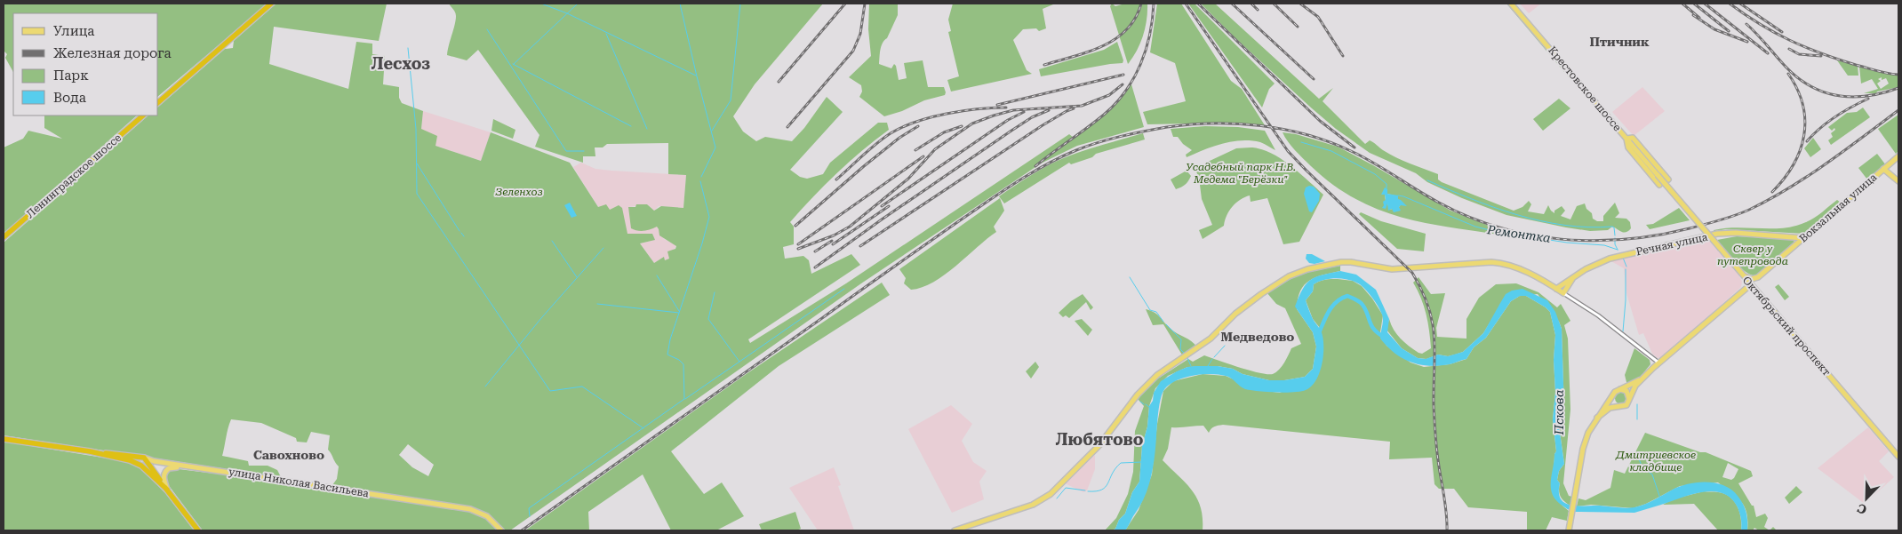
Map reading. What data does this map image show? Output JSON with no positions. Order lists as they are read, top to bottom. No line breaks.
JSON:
{"streets":{"highway":["Ленинградское шоссе","улица Николая Васильева"],"main road":["Крестовское шоссе","Вокзальная улица","Речная улица","Октябрьский проспект"]},"crossings":[["Крестовское шоссе","Октябрьский проспект"],["Вокзальная улица","Речная улица"]],"districts":["Птичник","Лесхоз","Медведово","Любятово","Савохново"],"water":["Ремонтка","Пскова"],"parks":["Усадебный парк Н.В. Медема \"Берёзки\"","Зеленхоз","Сквер у путепровода","Дмитриевское кладбище"],"legend":["Улица","Железная дорога","Парк","Вода"],"north":"bottom left"}
